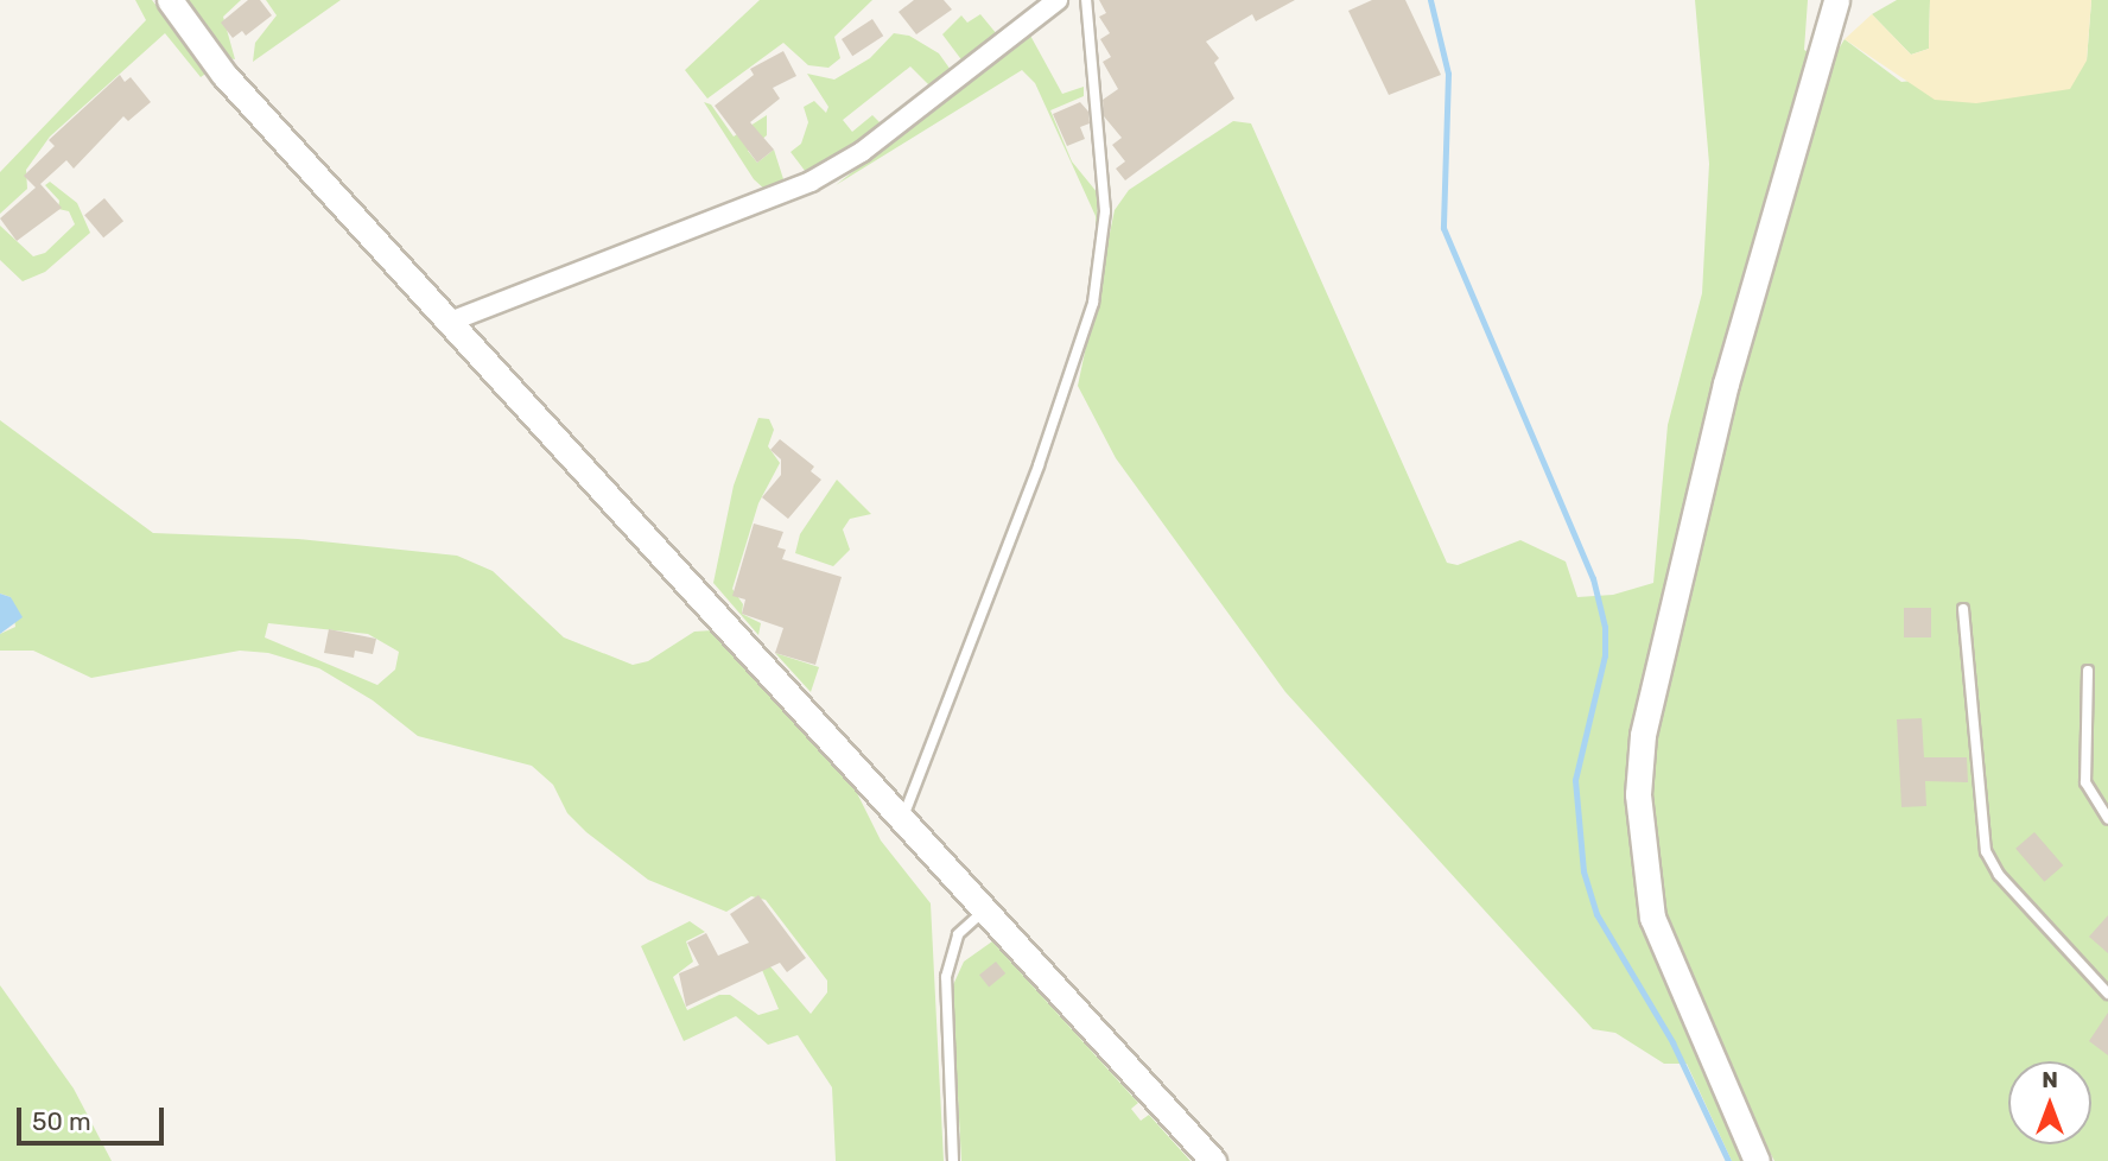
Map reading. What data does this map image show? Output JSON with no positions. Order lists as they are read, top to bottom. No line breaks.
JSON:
{"scale_bar":"50 m","north":"top"}
